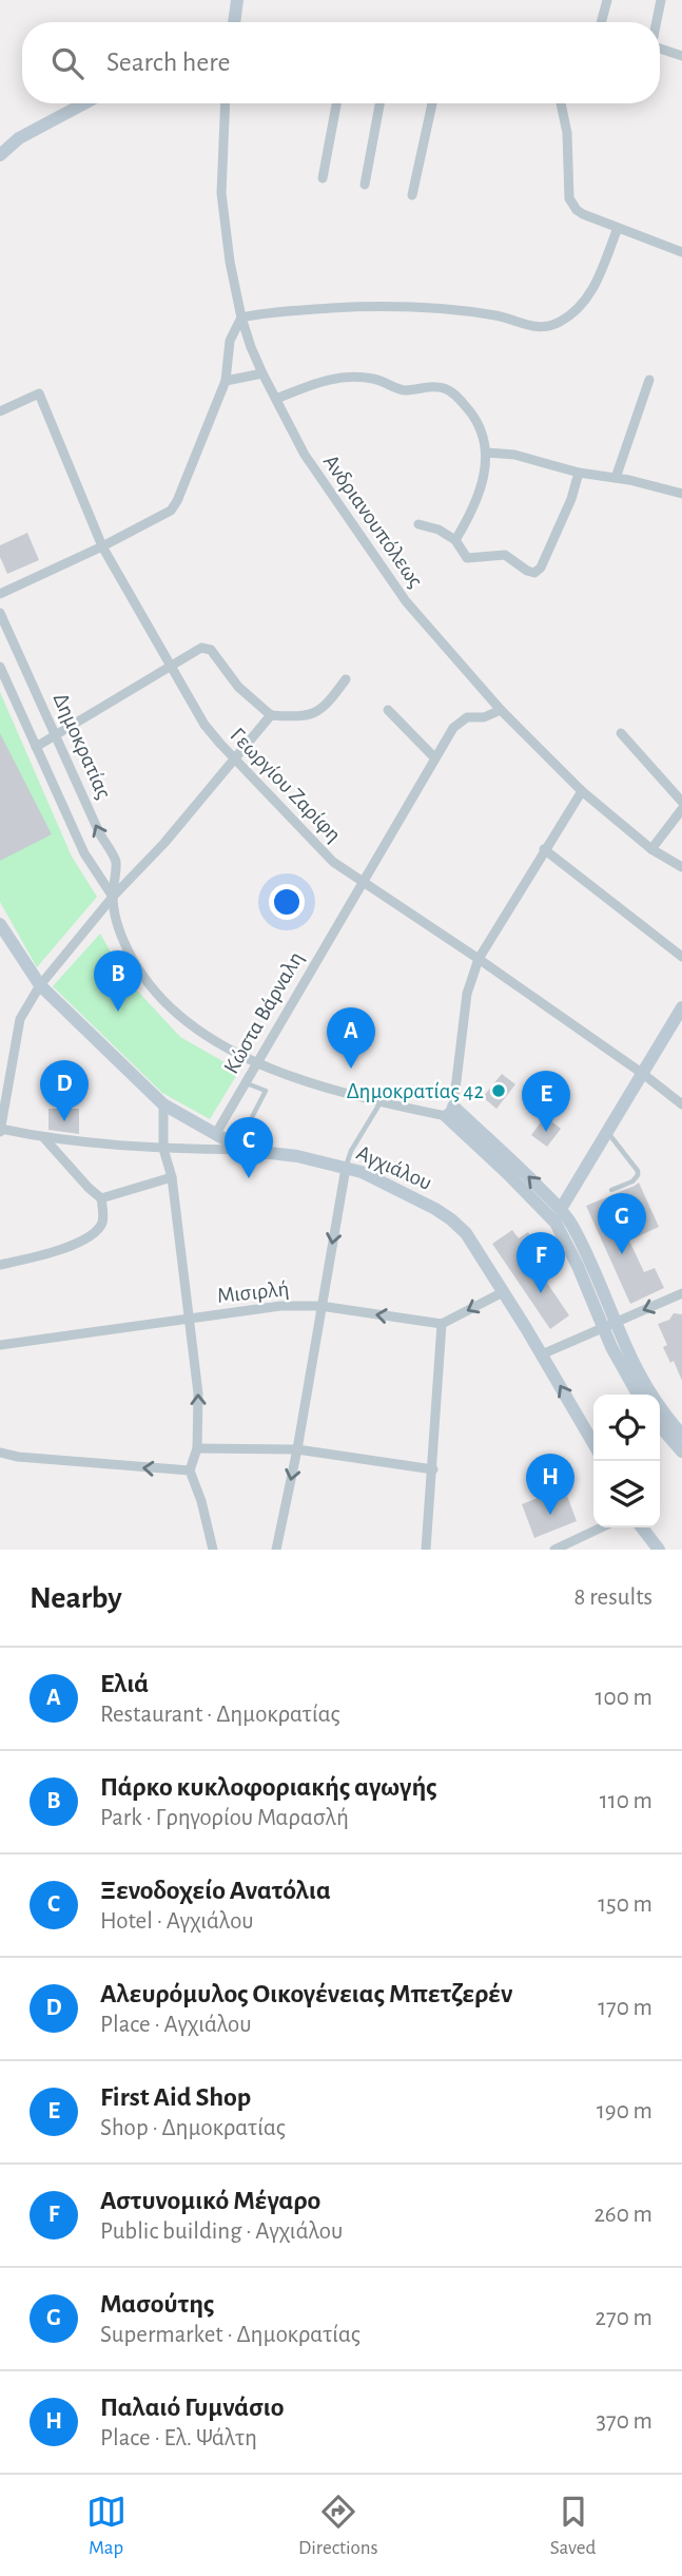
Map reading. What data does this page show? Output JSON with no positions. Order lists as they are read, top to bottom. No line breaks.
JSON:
{"streets":{"street":["Ανδριανουπόλεως","Δημοκρατίας","Γεωργίου Ζαρίφη","Κώστα Βάρναλη","Αγχιάλου","Μισιρλή"]},"crossings":[["Ανδριανουπόλεως","Κώστα Βάρναλη"],["Δημοκρατίας","Κώστα Βάρναλη"],["Γεωργίου Ζαρίφη","Κώστα Βάρναλη"]],"places":["Δημοκρατίας 42"],"page":{"search":"Search here","pins":["B","A","D","E","C","G","F","H"],"heading":["Nearby","8 results"],"list":[{"mark":"A","name":"Ελιά","note":"Restaurant · Δημοκρατίας","value":"100 m"},{"mark":"B","name":"Πάρκο κυκλοφοριακής αγωγής","note":"Park · Γρηγορίου Μαρασλή","value":"110 m"},{"mark":"C","name":"Ξενοδοχείο Ανατόλια","note":"Hotel · Αγχιάλου","value":"150 m"},{"mark":"D","name":"Αλευρόμυλος Οικογένειας Μπετζερέν","note":"Place · Αγχιάλου","value":"170 m"},{"mark":"E","name":"First Aid Shop","note":"Shop · Δημοκρατίας","value":"190 m"},{"mark":"F","name":"Αστυνομικό Μέγαρο","note":"Public building · Αγχιάλου","value":"260 m"},{"mark":"G","name":"Μασούτης","note":"Supermarket · Δημοκρατίας","value":"270 m"},{"mark":"H","name":"Παλαιό Γυμνάσιο","note":"Place · Ελ. Ψάλτη","value":"370 m"}],"nav":["Map","Directions","Saved"]}}
